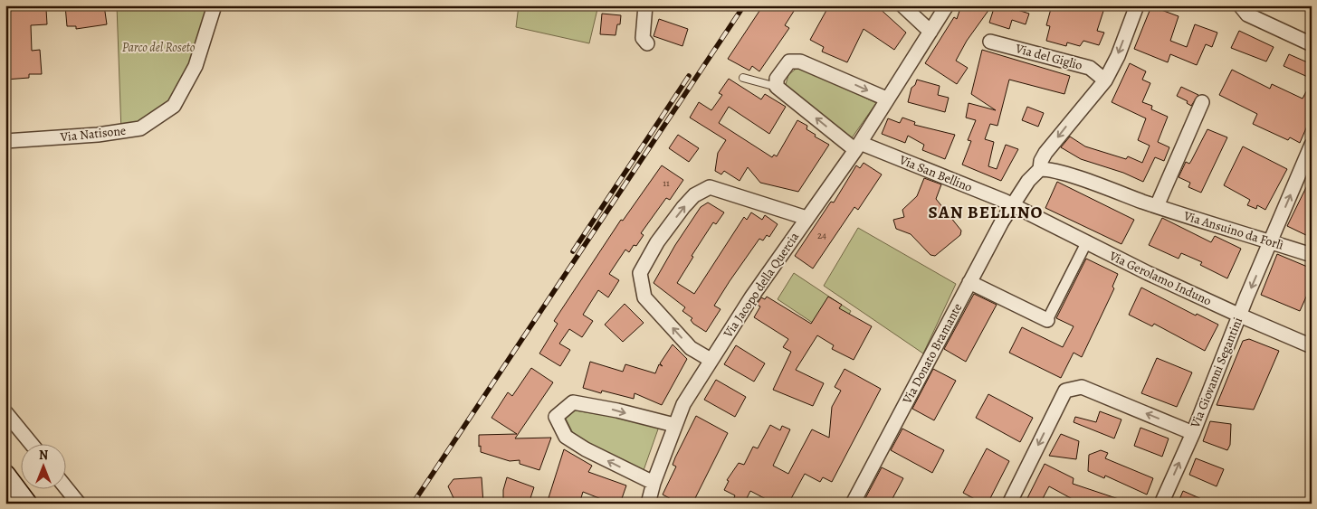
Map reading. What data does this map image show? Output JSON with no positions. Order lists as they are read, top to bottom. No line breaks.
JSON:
{"streets":{"street":["Via del Giglio","Via Natisone","Via San Bellino","Via Ansuino da Forlì","Via Gerolamo Induno","Via Jacopo della Quercia","Via Donato Bramante","Via Giovanni Segantini"]},"crossings":[["Via San Bellino","Via Gerolamo Induno"],["Via San Bellino","Via Jacopo della Quercia"],["Via San Bellino","Via Donato Bramante"],["Via Ansuino da Forlì","Via Giovanni Segantini"],["Via Gerolamo Induno","Via Donato Bramante"],["Via Gerolamo Induno","Via Giovanni Segantini"]],"districts":["SAN BELLINO"],"parks":["Parco del Roseto"],"house_numbers":["11","24"],"north":"top"}
